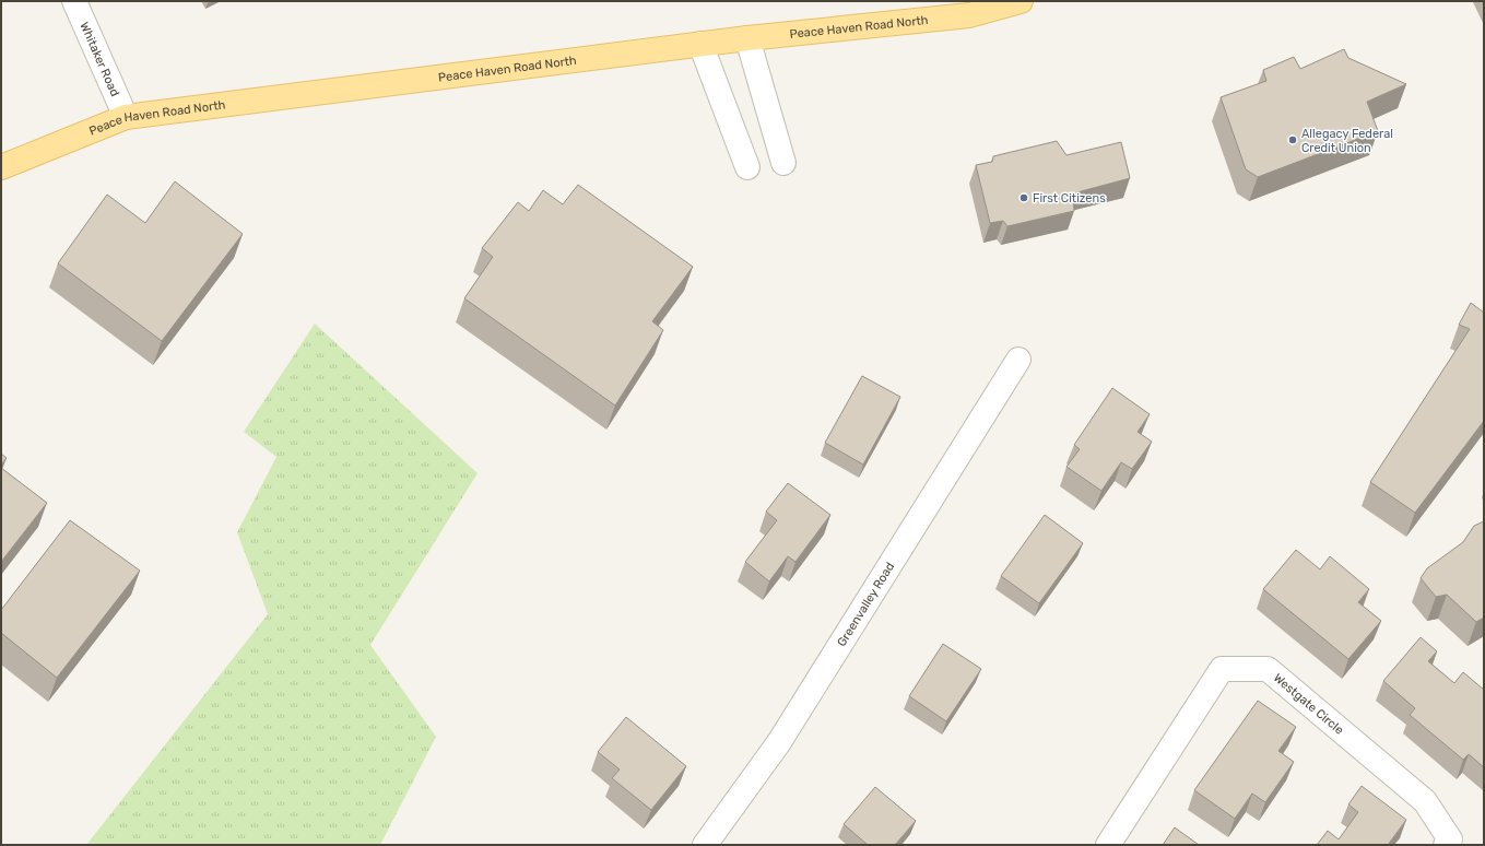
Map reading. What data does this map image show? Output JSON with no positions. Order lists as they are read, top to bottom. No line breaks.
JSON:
{"streets":{"main road":["Peace Haven Road North"],"street":["Whitaker Road","Greenvalley Road","Westgate Circle"]},"crossings":[["Peace Haven Road North","Whitaker Road"]],"places":["Allegacy Federal Credit Union","First Citizens"]}
